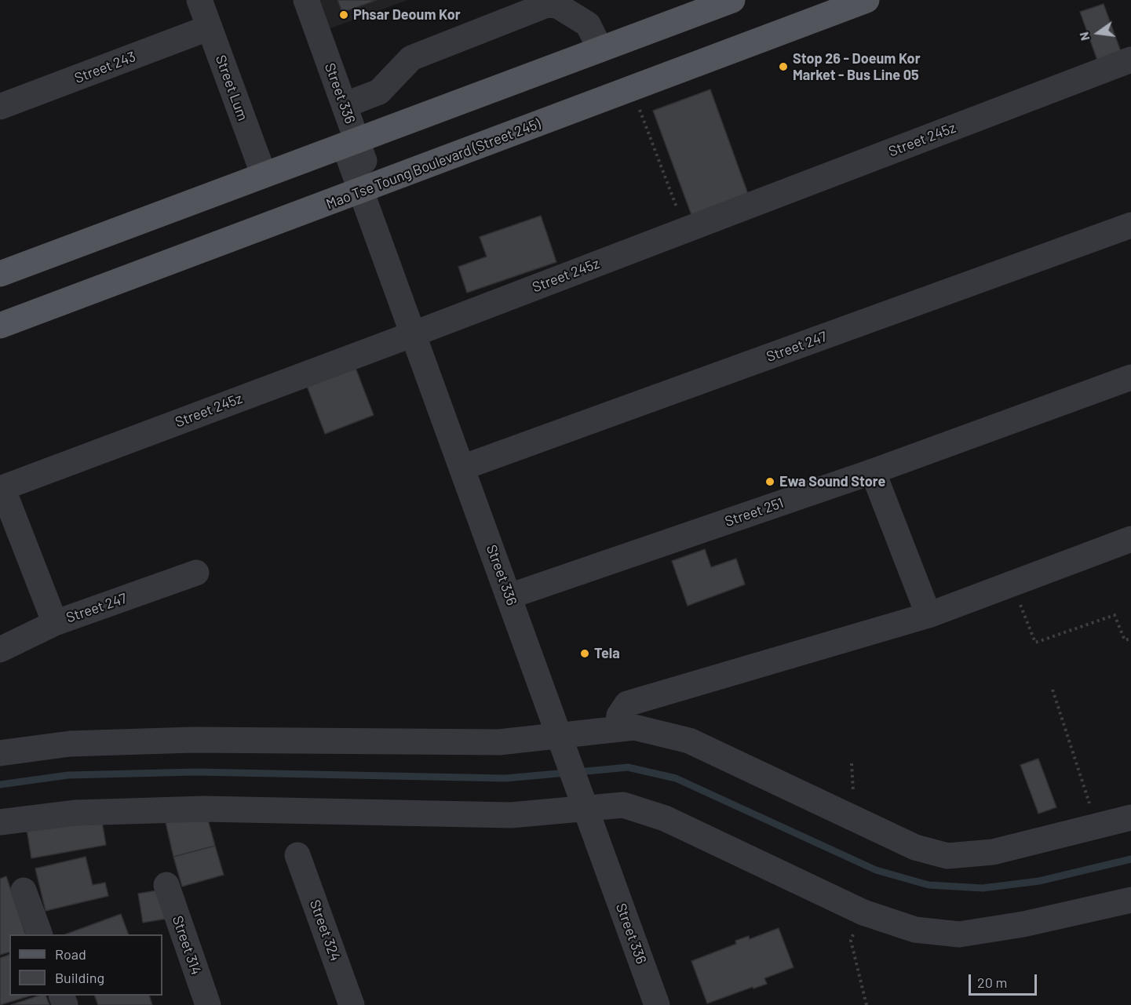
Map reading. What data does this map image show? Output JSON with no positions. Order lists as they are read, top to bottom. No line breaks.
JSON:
{"streets":{"main road":["Mao Tse Toung Boulevard (Street 245)"],"street":["Street 243","Street Lum","Street 336","Street 245z","Street 247","Street 251","Street 324","Street 314"]},"crossings":[["Street 243","Street Lum"],["Street 336","Street 245z"],["Street 336","Mao Tse Toung Boulevard (Street 245)"],["Street 336","Street 247"],["Street 336","Street 251"]],"places":["Phsar Deoum Kor","Stop 26 - Doeum Kor Market - Bus Line 05","Ewa Sound Store","Tela"],"legend":["Road","Building"],"scale_bar":"20 m","north":"left"}
